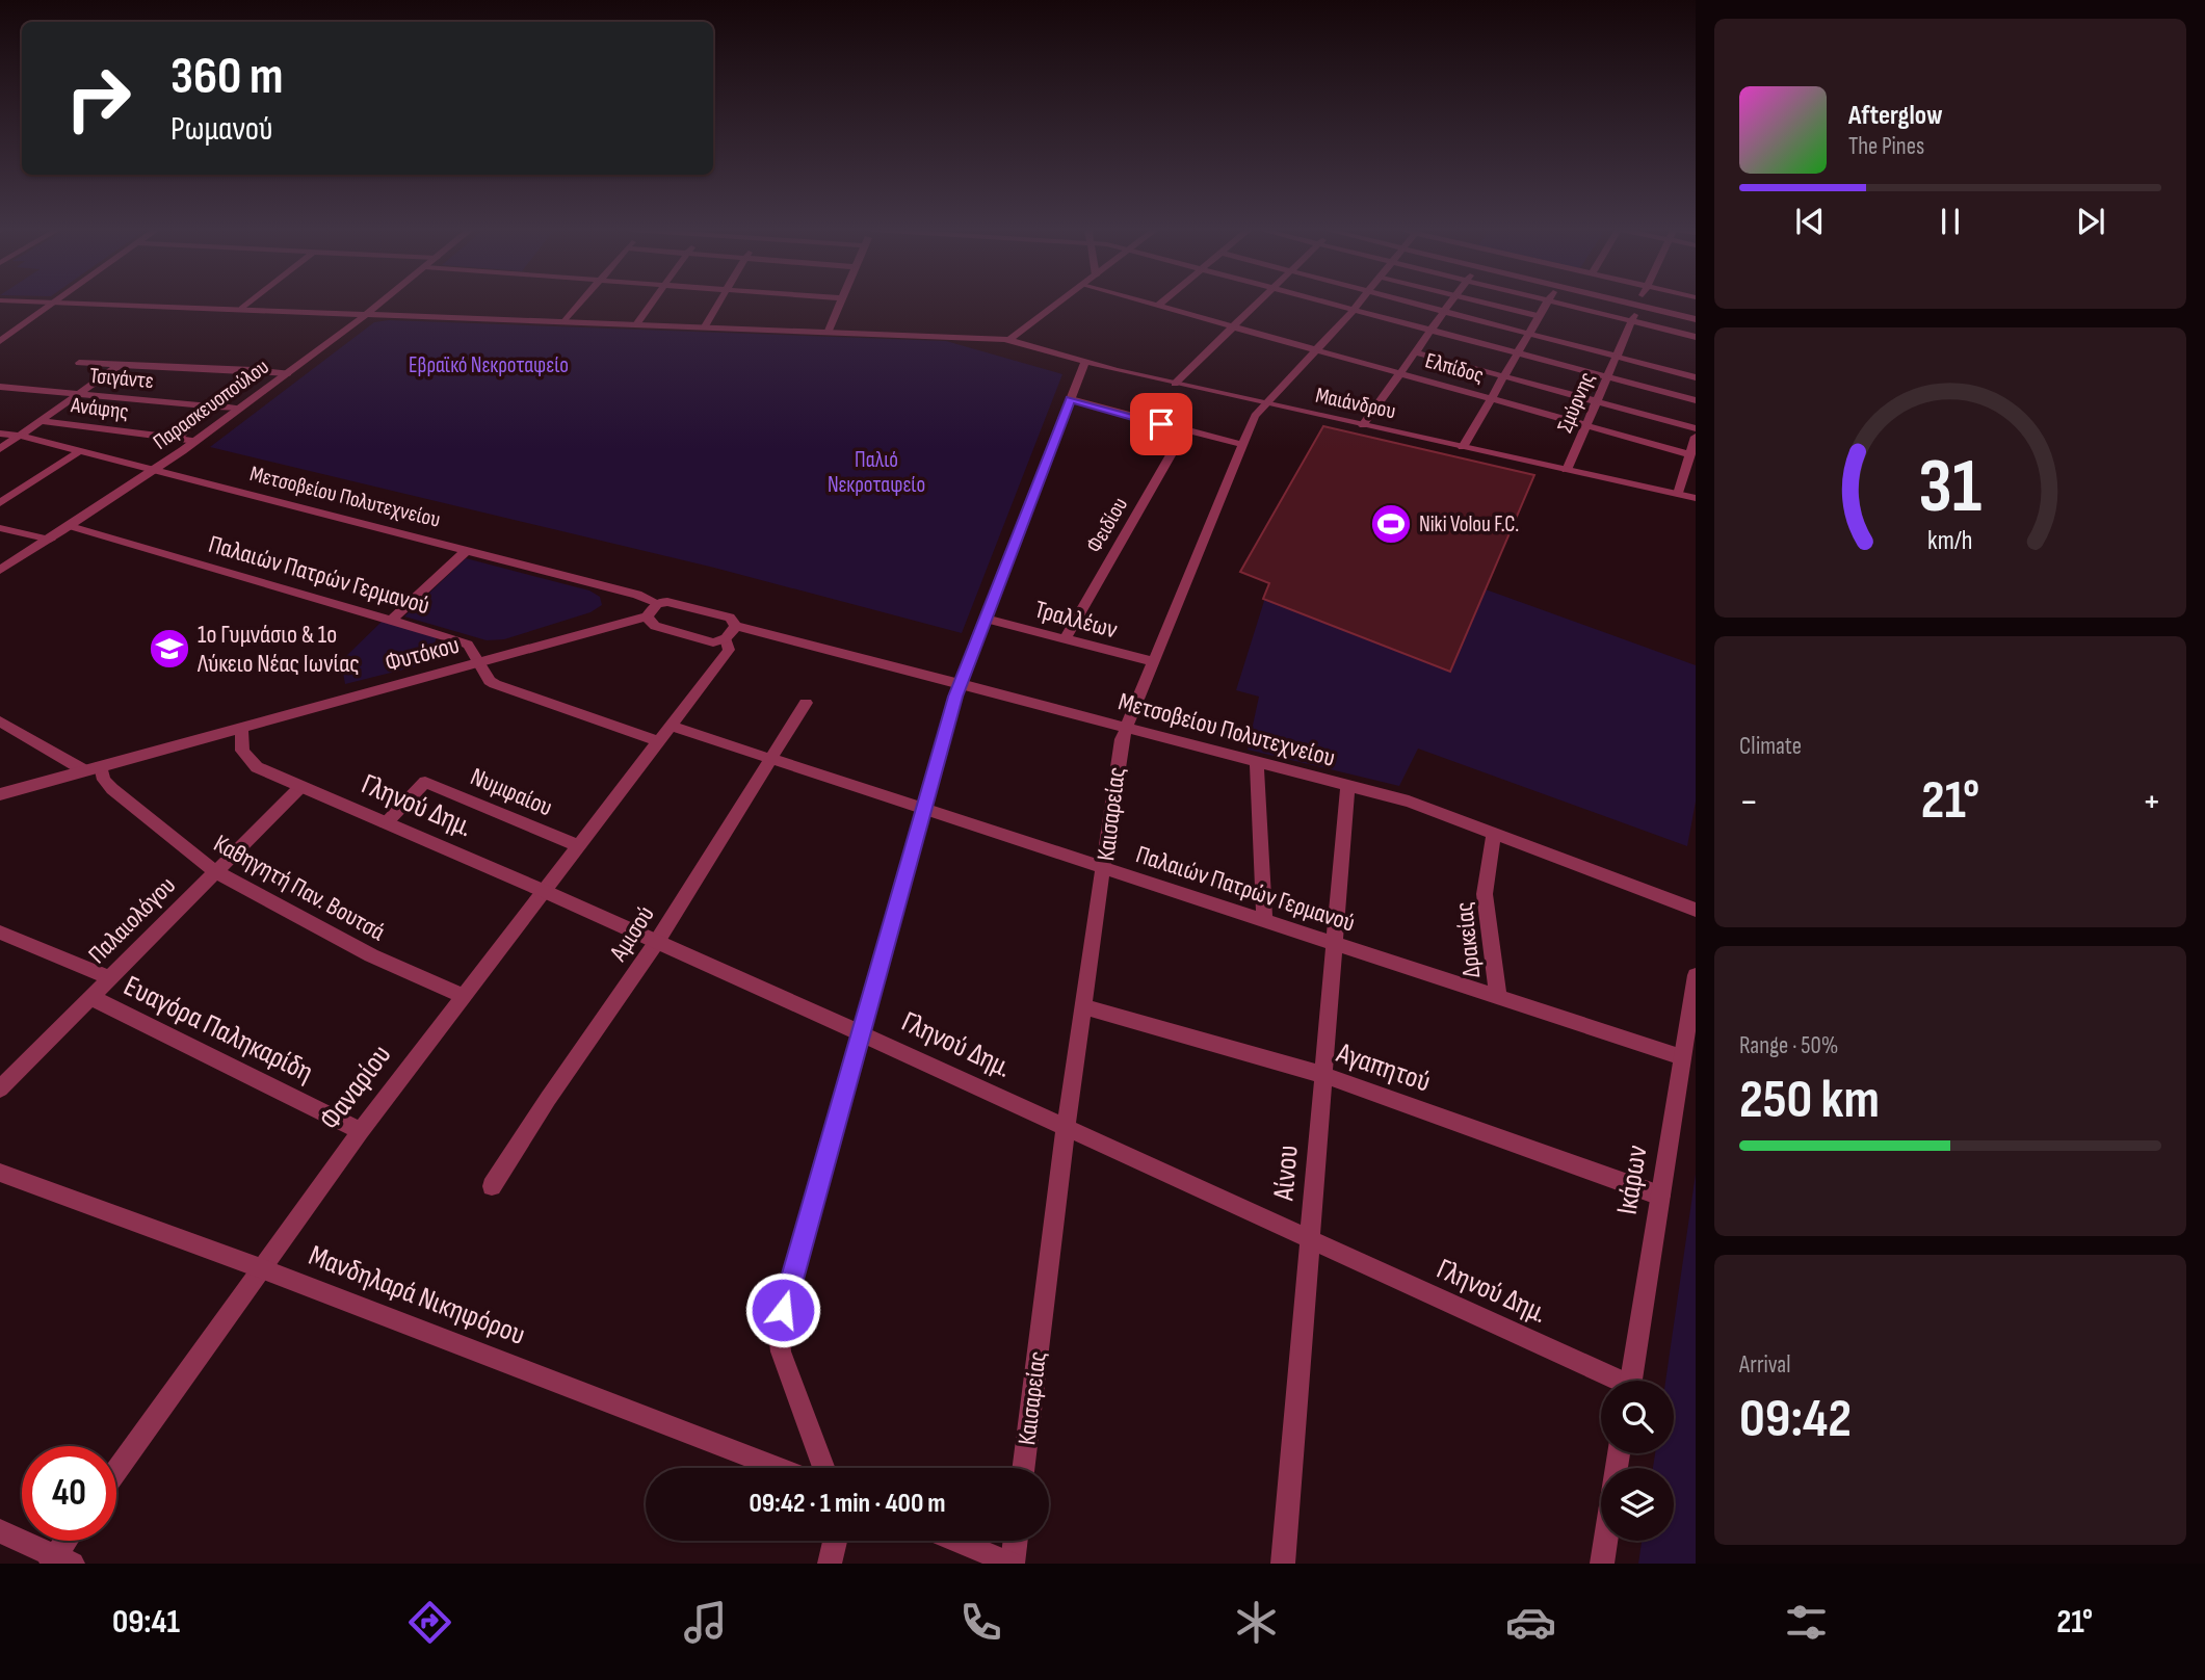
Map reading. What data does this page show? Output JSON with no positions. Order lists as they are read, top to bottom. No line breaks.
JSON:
{"streets":{"street":["Ελπίδος","Τσιγάντε","Σμύρνης","Μαιάνδρου","Παρασκευοπούλου","Ανάφης","Μετσοβείου Πολυτεχνείου","Φειδίου","Παλαιών Πατρών Γερμανού","Τραλλέων","Φυτόκου","Νυμφαίου","Γληνού Δημ.","Καισαρείας","Καθηγητή Παν. Βουτσά","Παλαιολόγου","Αμισού","Δρακείας","Ευαγόρα Παληκαρίδη","Αγαπητού","Φαναρίου","Αίνου","Ικάρων","Μανδηλαρά Νικηφόρου"]},"crossings":[["Ελπίδος","Σμύρνης"],["Ελπίδος","Καισαρείας"],["Τσιγάντε","Παρασκευοπούλου"],["Σμύρνης","Μαιάνδρου"],["Μαιάνδρου","Παρασκευοπούλου"],["Μαιάνδρου","Καισαρείας"],["Παρασκευοπούλου","Ανάφης"],["Παρασκευοπούλου","Μετσοβείου Πολυτεχνείου"],["Παρασκευοπούλου","Παλαιών Πατρών Γερμανού"],["Μετσοβείου Πολυτεχνείου","Καισαρείας"],["Μετσοβείου Πολυτεχνείου","Δρακείας"],["Μετσοβείου Πολυτεχνείου","Αίνου"],["Φειδίου","Τραλλέων"],["Παλαιών Πατρών Γερμανού","Φυτόκου"],["Παλαιών Πατρών Γερμανού","Καισαρείας"],["Παλαιών Πατρών Γερμανού","Αμισού"],["Παλαιών Πατρών Γερμανού","Δρακείας"],["Παλαιών Πατρών Γερμανού","Φαναρίου"],["Παλαιών Πατρών Γερμανού","Αίνου"],["Παλαιών Πατρών Γερμανού","Ικάρων"],["Τραλλέων","Καισαρείας"],["Φυτόκου","Γληνού Δημ."],["Φυτόκου","Καθηγητή Παν. Βουτσά"],["Νυμφαίου","Γληνού Δημ."],["Νυμφαίου","Φαναρίου"],["Γληνού Δημ.","Καισαρείας"],["Γληνού Δημ.","Παλαιολόγου"],["Γληνού Δημ.","Αμισού"],["Γληνού Δημ.","Φαναρίου"],["Γληνού Δημ.","Αίνου"],["Καισαρείας","Αγαπητού"],["Καθηγητή Παν. Βουτσά","Παλαιολόγου"],["Καθηγητή Παν. Βουτσά","Φαναρίου"],["Παλαιολόγου","Ευαγόρα Παληκαρίδη"],["Ευαγόρα Παληκαρίδη","Φαναρίου"],["Αγαπητού","Αίνου"],["Αγαπητού","Ικάρων"],["Φαναρίου","Μανδηλαρά Νικηφόρου"]],"parks":["Εβραϊκό Νεκροταφείο","Παλιό Νεκροταφείο"],"places":{"sports":["Niki Volou F.C."],"school or university":["1ο Γυμνάσιο & 1ο Λύκειο Νέας Ιωνίας"]},"page":{"turn":["360 m","Ρωμανού"],"song":["Afterglow","The Pines"],"tile":["Climate",["Range · 50%","250 km"],["Arrival","09:42"]],"heat":["−","21°","+"],"limit":"40","trip":"09:42 · 1 min · 400 m","tabs":["09:41","21°"],"gauge":["31","km/h"]}}
